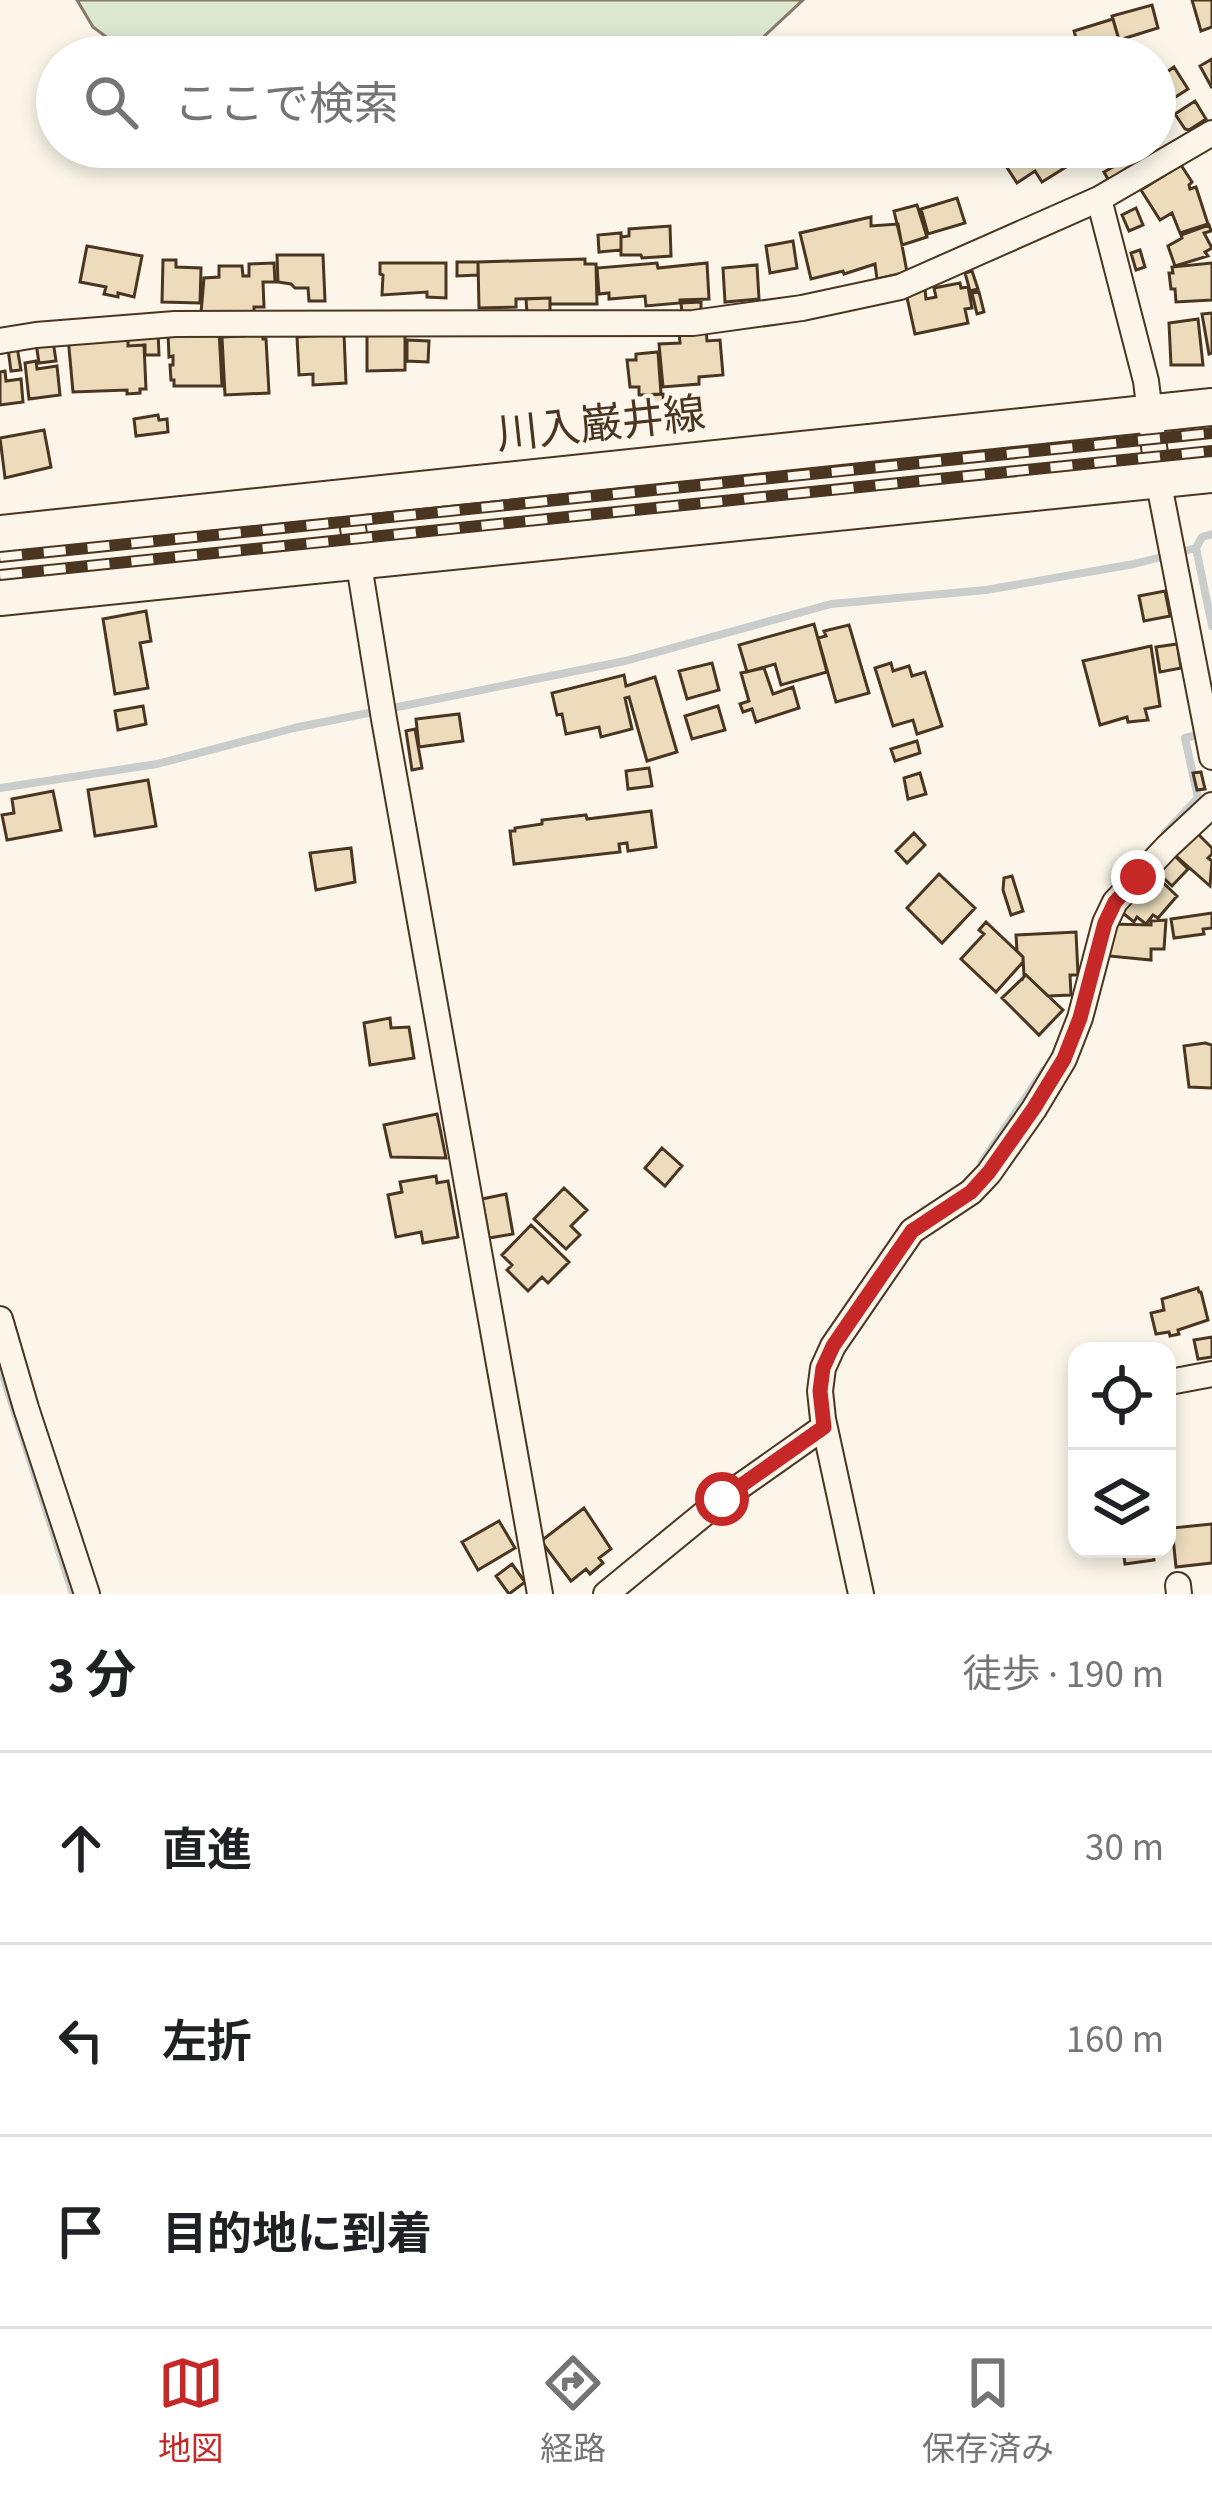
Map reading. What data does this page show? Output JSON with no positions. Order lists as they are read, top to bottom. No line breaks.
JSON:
{"streets":{"main road":["川入巌井線"]},"page":{"search":"ここで検索","heading":["3 分","徒歩 · 190 m"],"list":[["直進","30 m"],["左折","160 m"],"目的地に到着"],"nav":["地図","経路","保存済み"]}}
